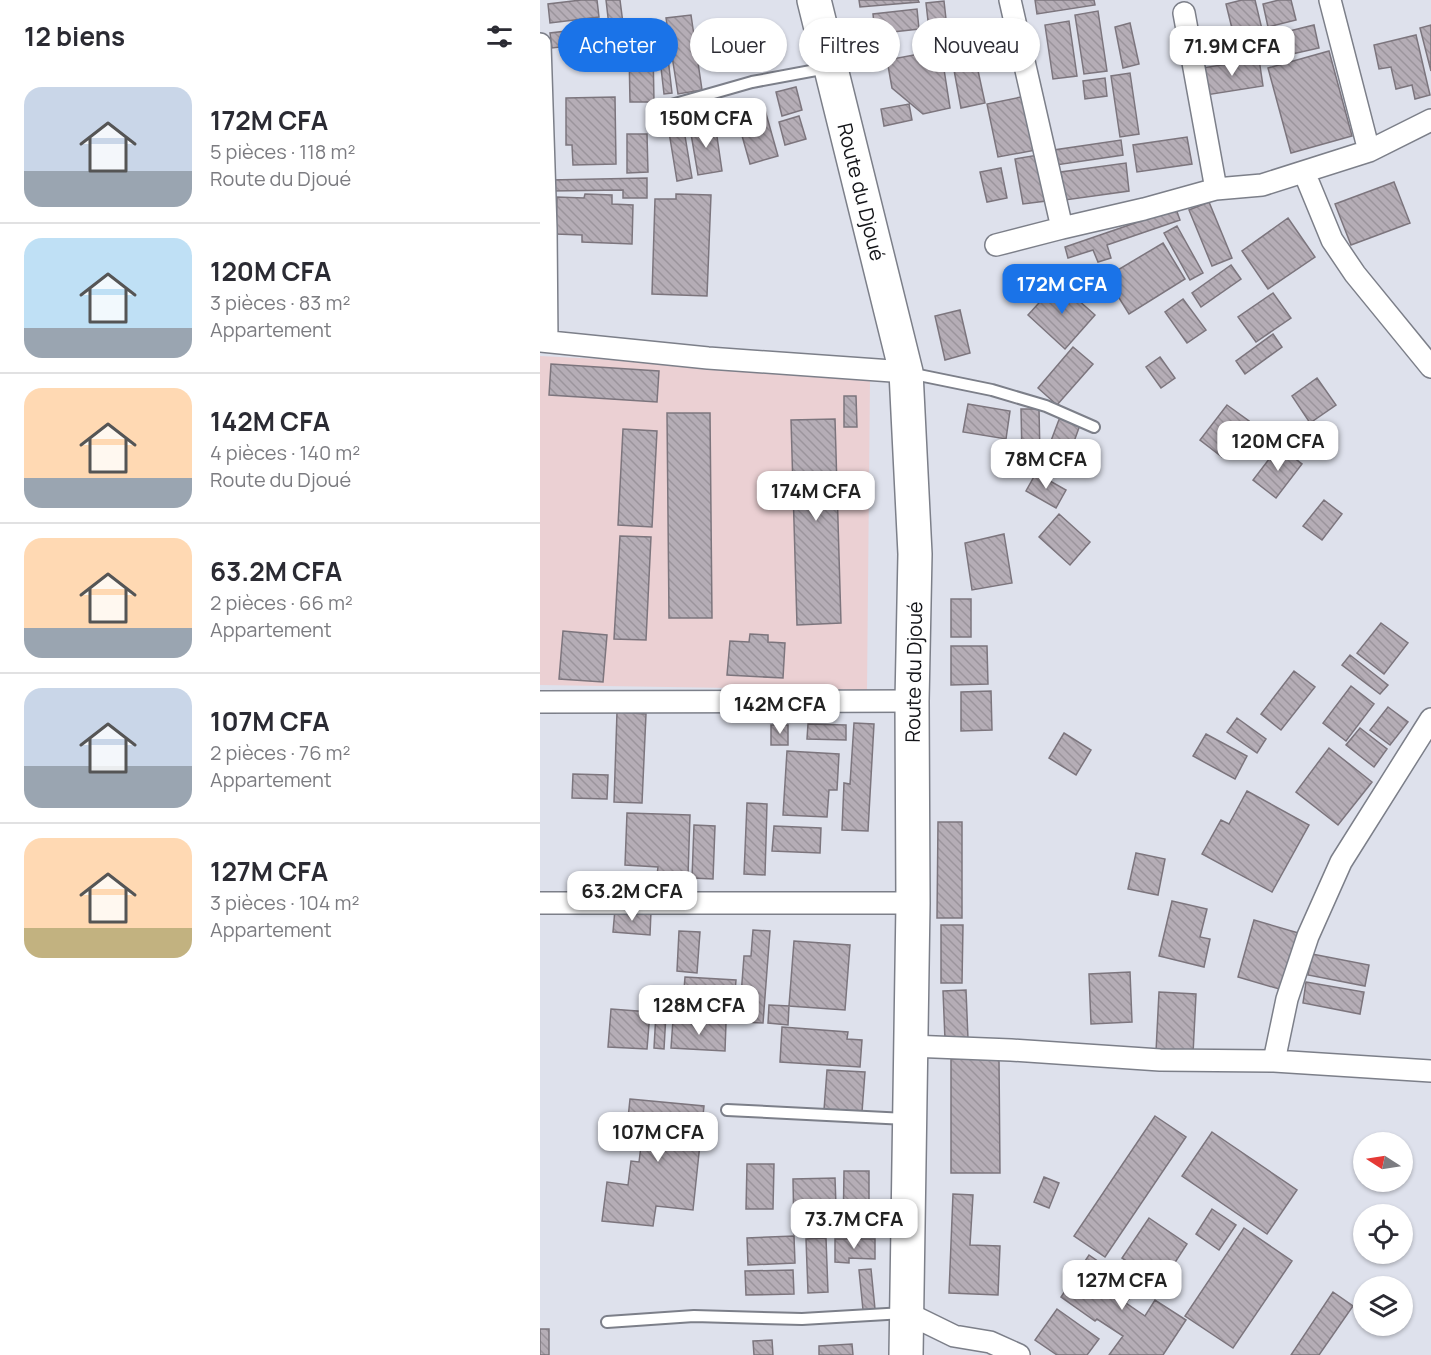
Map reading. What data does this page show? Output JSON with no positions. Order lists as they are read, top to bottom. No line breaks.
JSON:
{"streets":{"main road":["Route du Djoué"]},"north":"left","page":{"heading":"12 biens","chip":["Acheter","Louer","Filtres","Nouveau"],"price":["71.9M CFA","150M CFA","172M CFA","120M CFA","78M CFA","174M CFA","142M CFA","63.2M CFA","128M CFA","107M CFA","73.7M CFA","127M CFA"],"list":[{"name":"172M CFA","note":"5 pièces · 118 m² · Route du Djoué"},{"name":"120M CFA","note":"3 pièces · 83 m² · Appartement"},{"name":"142M CFA","note":"4 pièces · 140 m² · Route du Djoué"},{"name":"63.2M CFA","note":"2 pièces · 66 m² · Appartement"},{"name":"107M CFA","note":"2 pièces · 76 m² · Appartement"},{"name":"127M CFA","note":"3 pièces · 104 m² · Appartement"}]}}
